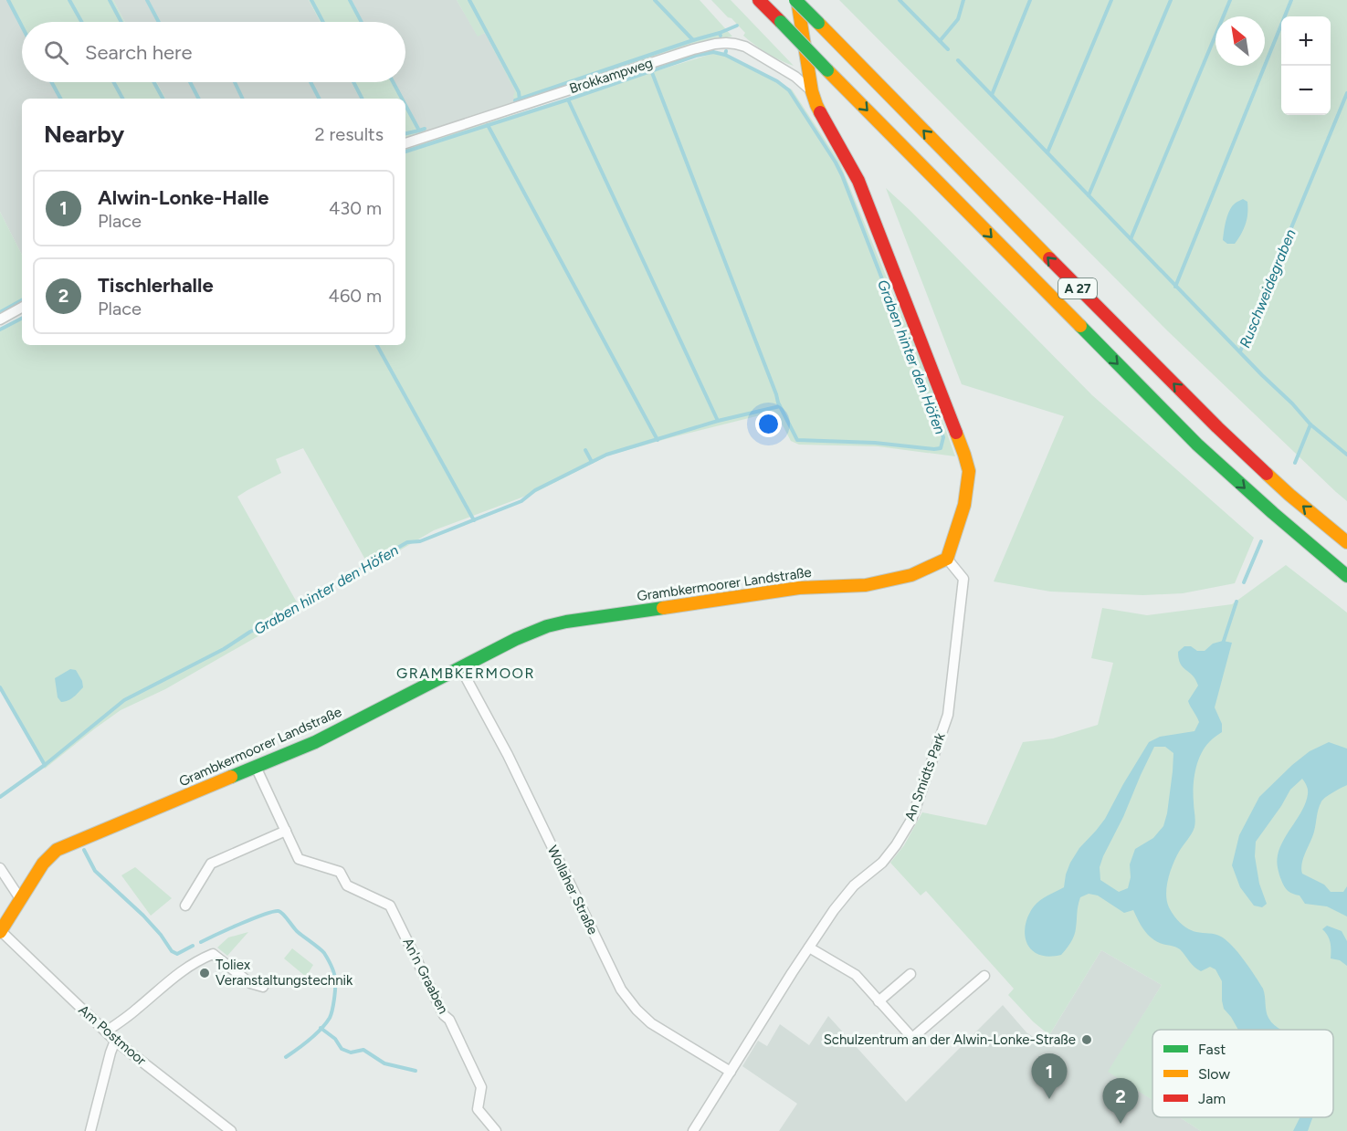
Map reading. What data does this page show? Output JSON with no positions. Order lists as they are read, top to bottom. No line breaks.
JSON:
{"streets":{"main road":["A 27","Grambkermoorer Landstraße"],"street":["Brokkampweg","An Smidts Park","Wollaher Straße","An'n Graaben","Am Postmoor"]},"crossings":[["Grambkermoorer Landstraße","An Smidts Park"],["Grambkermoorer Landstraße","Wollaher Straße"],["Grambkermoorer Landstraße","Am Postmoor"],["An Smidts Park","Wollaher Straße"]],"districts":["GRAMBKERMOOR"],"water":["Ruschweidegraben","Graben hinter den Höfen"],"places":["Toliex Veranstaltungstechnik","Schulzentrum an der Alwin-Lonke-Straße"],"legend":["Fast","Slow","Jam"],"north":"top left","page":{"map_buttons":["+","−"],"search":"Search here","heading":["Nearby","2 results"],"list":[{"mark":"1","name":"Alwin-Lonke-Halle","note":"Place","value":"430 m"},{"mark":"2","name":"Tischlerhalle","note":"Place","value":"460 m"}],"pins":["1","2"]}}
